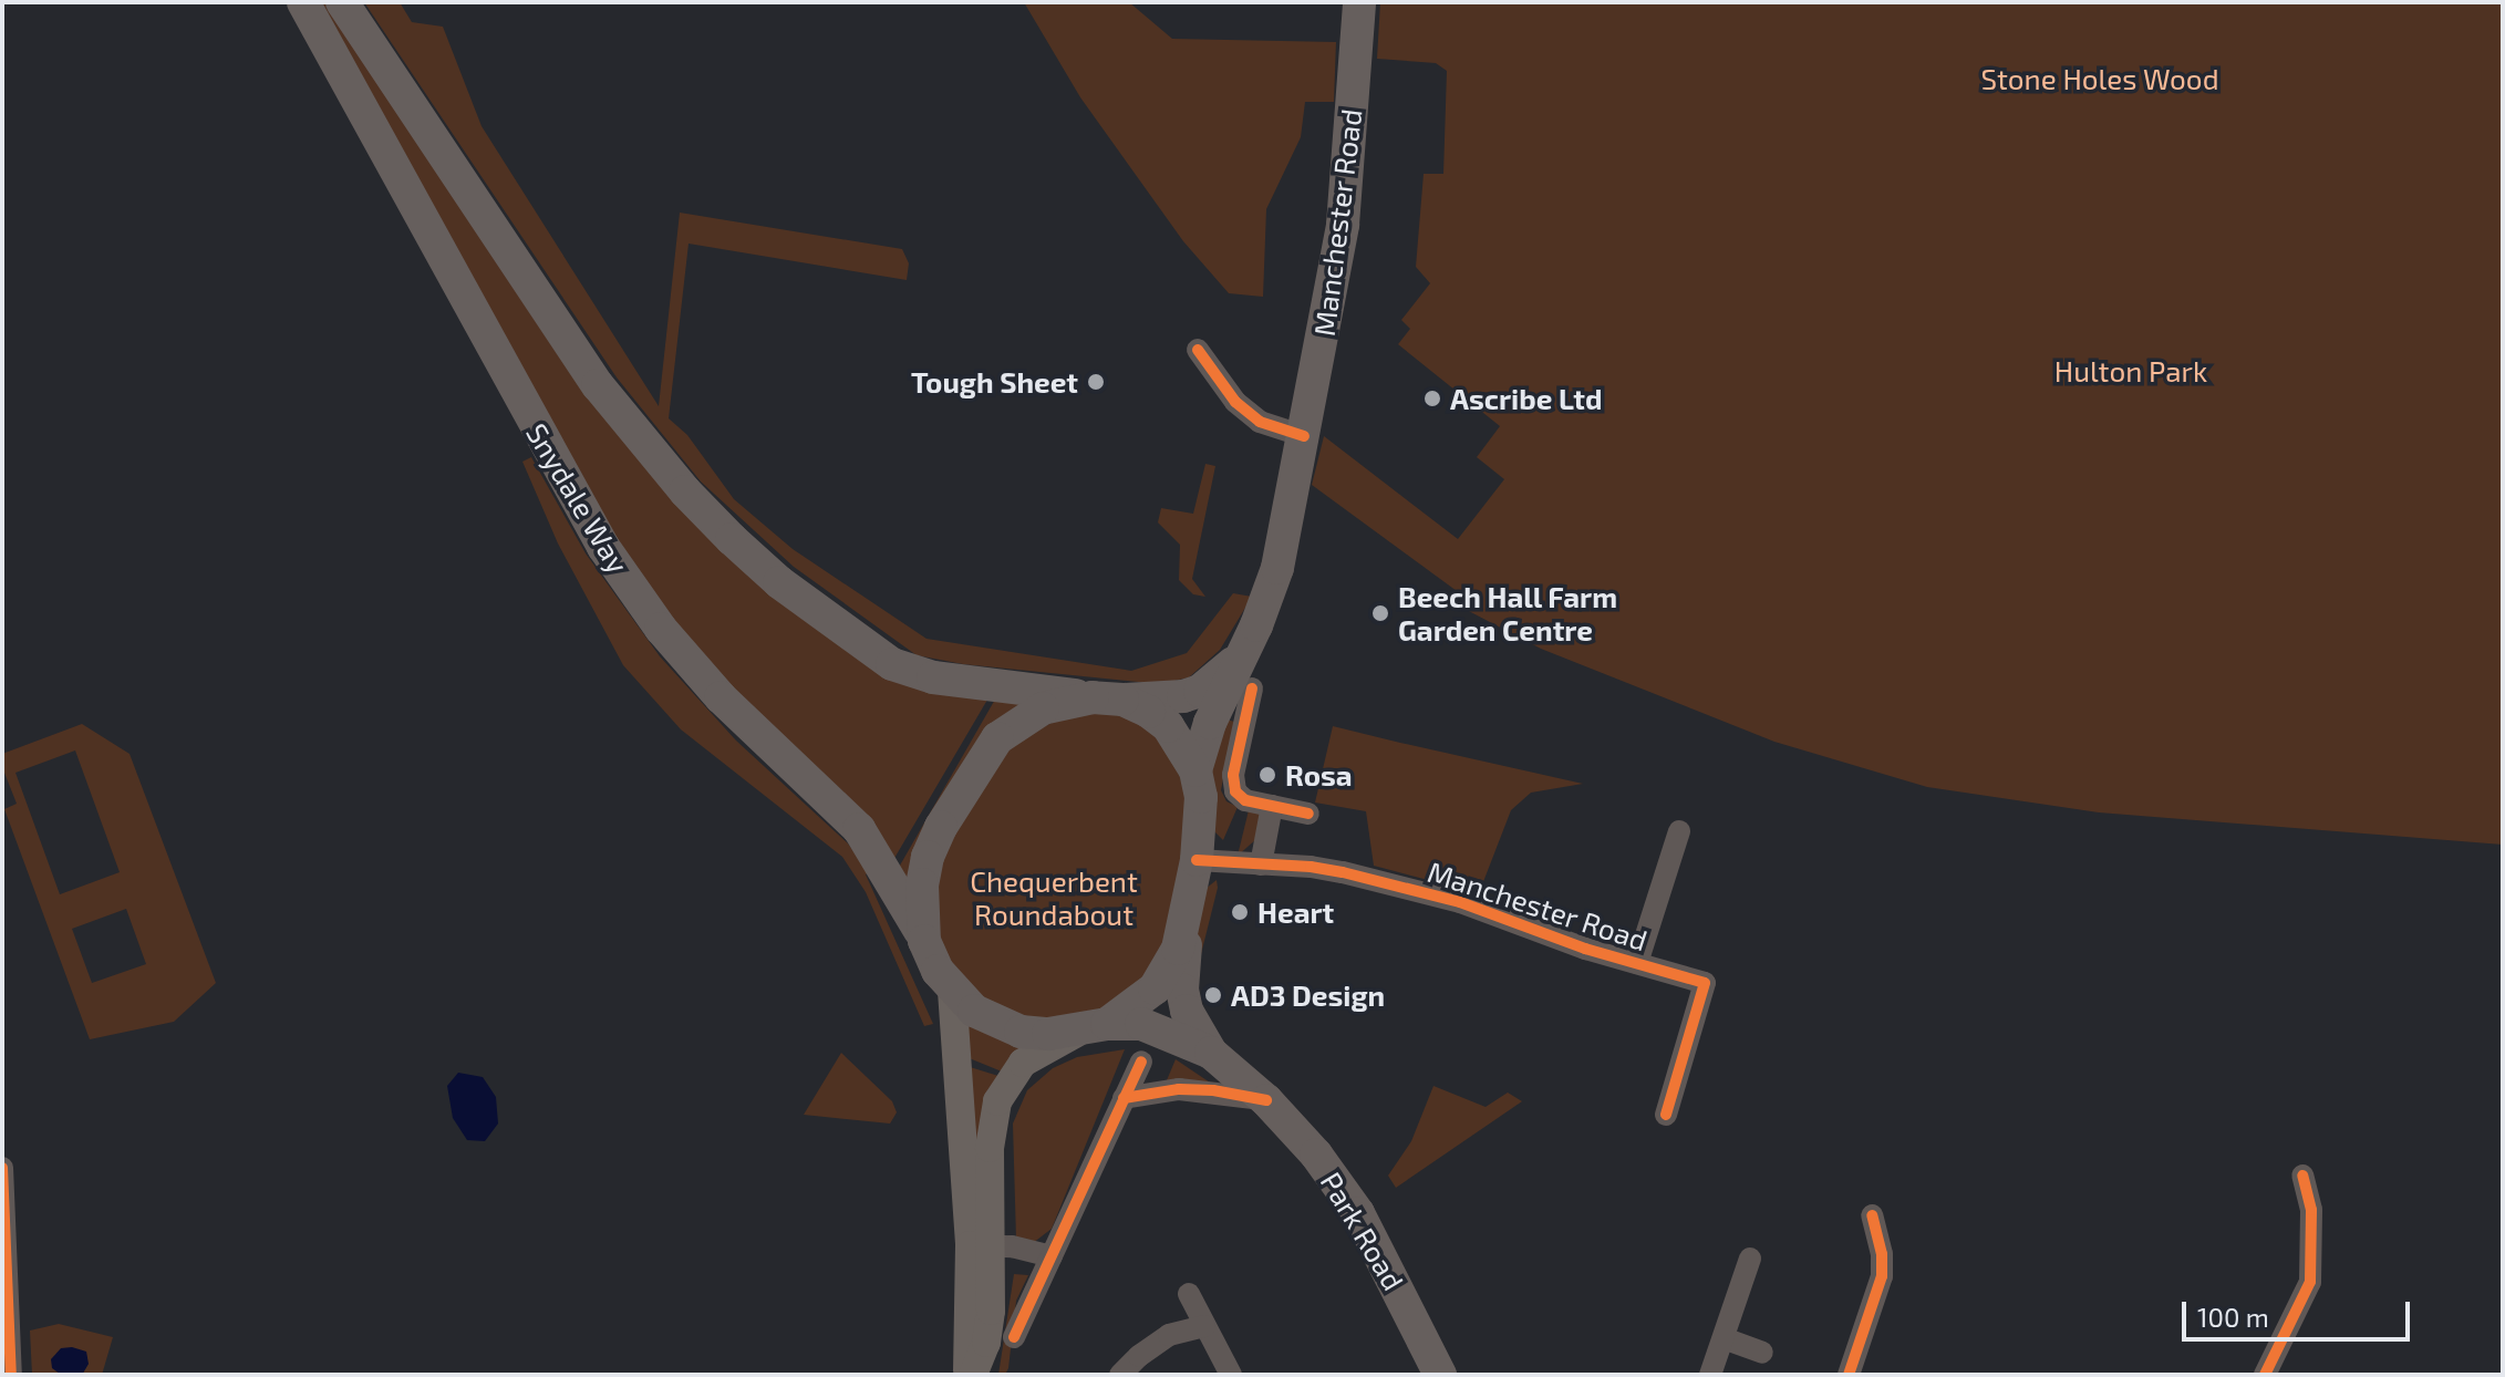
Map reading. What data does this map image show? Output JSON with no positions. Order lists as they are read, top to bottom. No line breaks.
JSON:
{"streets":{"highway":["Manchester Road","Snydale Way","Park Road"]},"crossings":[["Manchester Road","Snydale Way"],["Manchester Road","Park Road"],["Snydale Way","Park Road"]],"parks":["Stone Holes Wood","Hulton Park","Chequerbent Roundabout"],"places":["Tough Sheet","Ascribe Ltd","Beech Hall Farm Garden Centre","Rosa","Heart","AD3 Design"],"scale_bar":"100 m"}
